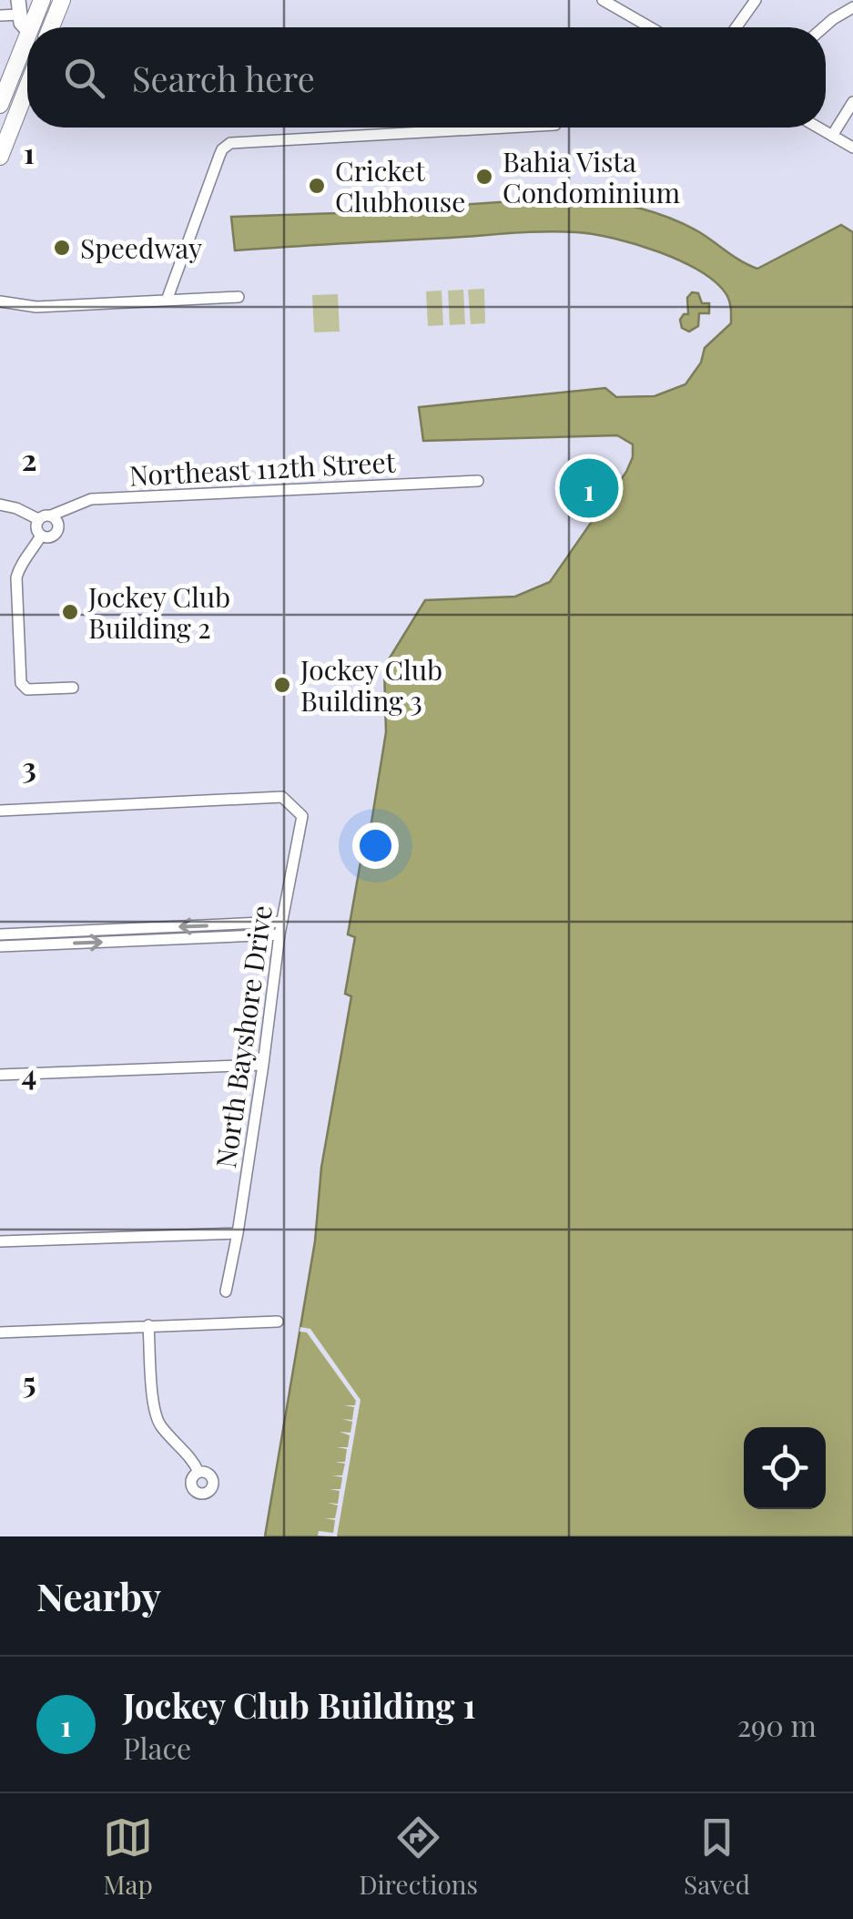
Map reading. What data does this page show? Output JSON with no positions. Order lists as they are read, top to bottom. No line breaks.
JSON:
{"streets":{"street":["Northeast 112th Street","North Bayshore Drive"]},"places":["Bahia Vista Condominium","Cricket Clubhouse","Speedway","Jockey Club Building 2","Jockey Club Building 3"],"page":{"search":"Search here","pins":"1","heading":"Nearby","list":[{"mark":"1","name":"Jockey Club Building 1","note":"Place","value":"290 m"}],"nav":["Map","Directions","Saved"]},"grid":{"rows":["1","2","3","4","5"]}}
